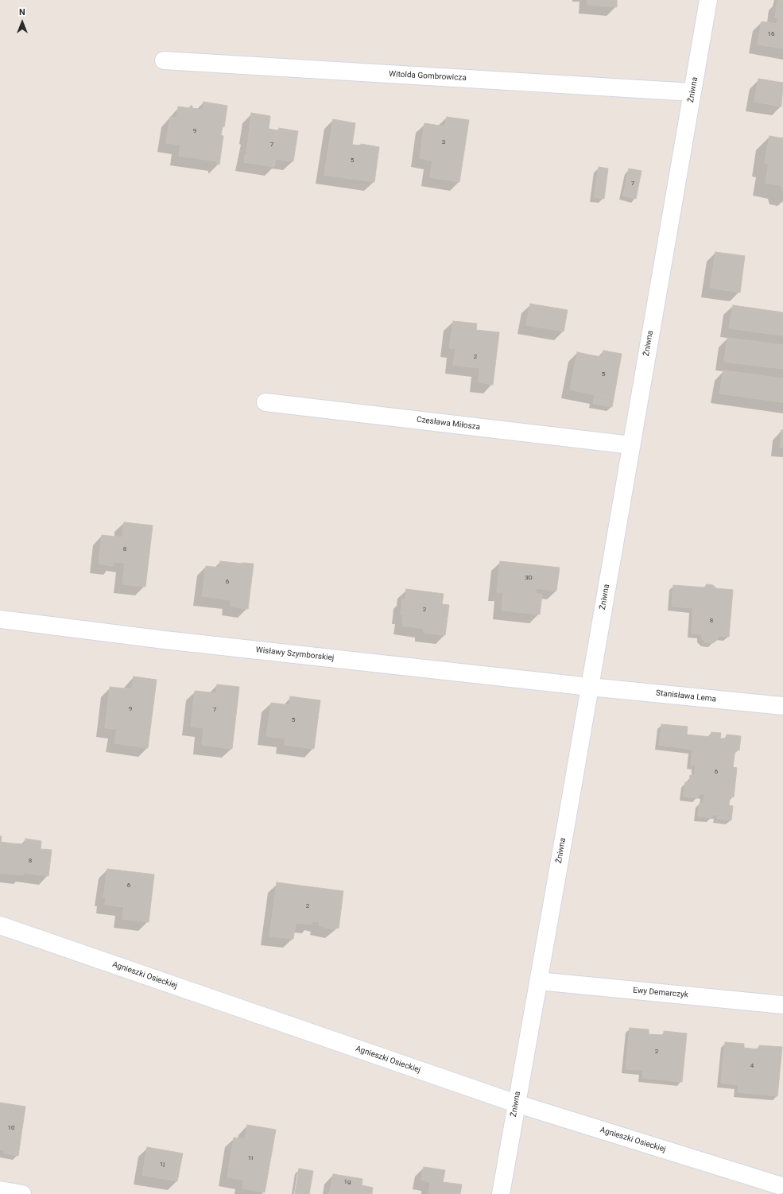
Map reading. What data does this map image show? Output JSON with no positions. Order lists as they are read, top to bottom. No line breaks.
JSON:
{"streets":{"street":["Witolda Gombrowicza","Żniwna","Czesława Miłosza","Wisławy Szymborskiej","Stanisława Lema","Agnieszki Osieckiej","Ewy Demarczyk"]},"crossings":[["Witolda Gombrowicza","Żniwna"],["Żniwna","Czesława Miłosza"],["Żniwna","Wisławy Szymborskiej"],["Żniwna","Stanisława Lema"],["Żniwna","Agnieszki Osieckiej"],["Żniwna","Ewy Demarczyk"],["Wisławy Szymborskiej","Stanisława Lema"]],"house_numbers":["16","9","3","7","5","7","2","5","8","3D","6","2","8","9","7","5","6","8","6","2","2","4","10","1i","1j","1g"],"north":"top"}
